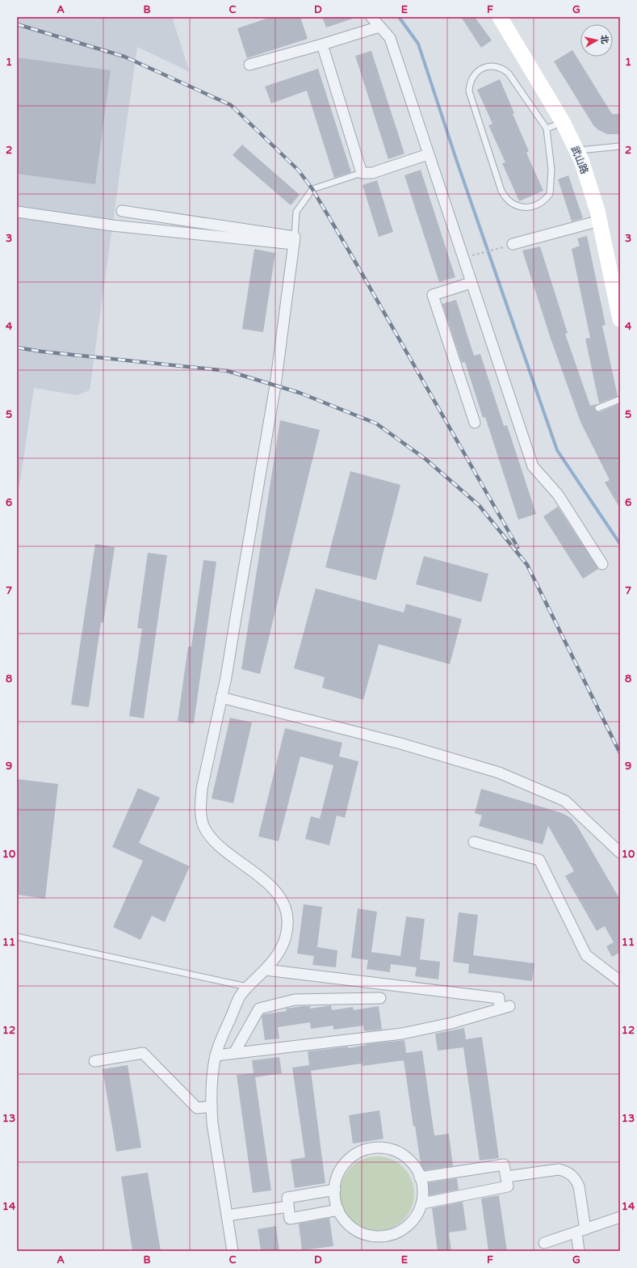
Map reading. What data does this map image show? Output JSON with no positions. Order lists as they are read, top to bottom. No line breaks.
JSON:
{"streets":{"main road":["武山路"]},"north":"right","grid":{"columns":["A","B","C","D","E","F","G"],"rows":["1","2","3","4","5","6","7","8","9","10","11","12","13","14"]}}
